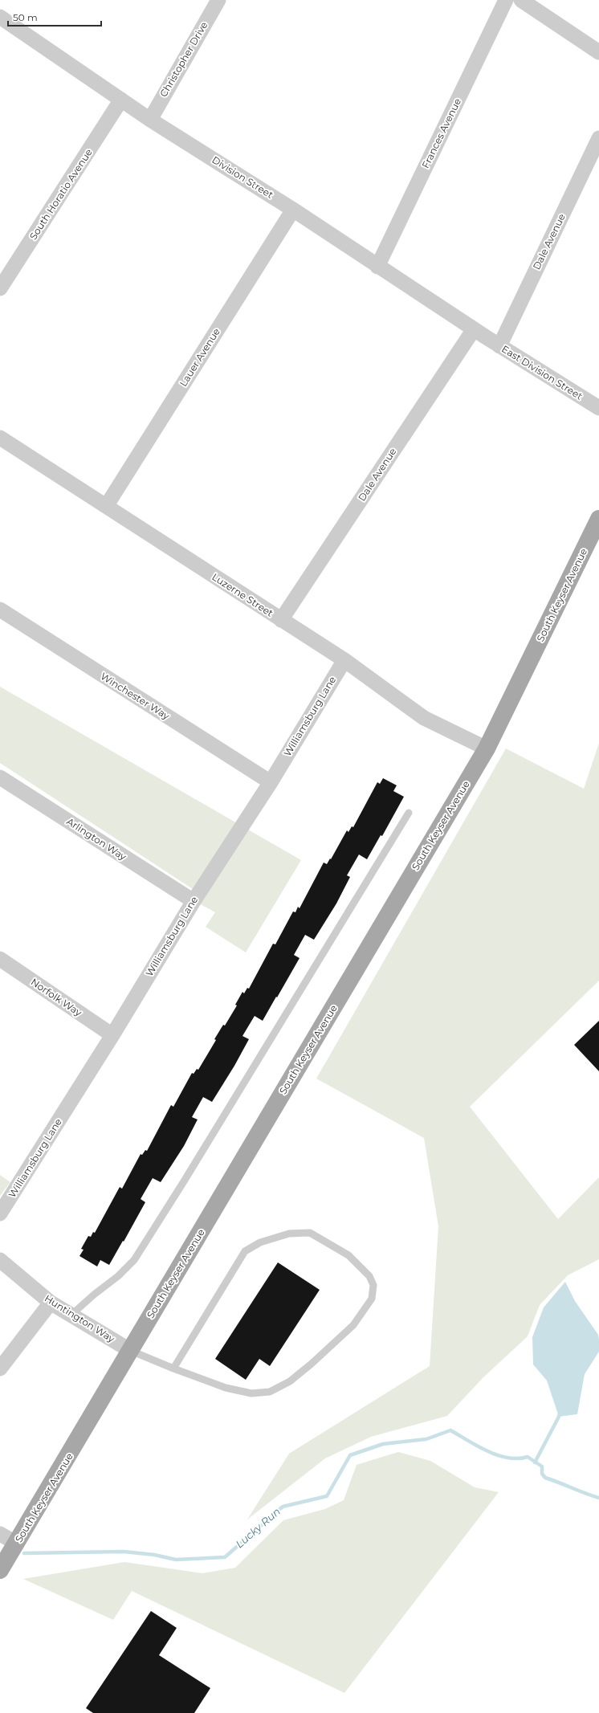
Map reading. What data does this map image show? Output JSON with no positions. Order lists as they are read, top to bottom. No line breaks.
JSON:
{"streets":{"main road":["South Keyser Avenue"],"street":["Christopher Drive","Frances Avenue","Division Street","South Horatio Avenue","Dale Avenue","Lauer Avenue","East Division Street","Luzerne Street","Winchester Way","Williamsburg Lane","Arlington Way","Norfolk Way","Huntington Way"]},"crossings":[["Christopher Drive","Division Street"],["Frances Avenue","Division Street"],["Division Street","South Horatio Avenue"],["Division Street","Dale Avenue"],["Division Street","Lauer Avenue"],["Division Street","East Division Street"],["Dale Avenue","East Division Street"],["Dale Avenue","Luzerne Street"],["Lauer Avenue","Luzerne Street"],["Luzerne Street","South Keyser Avenue"],["Luzerne Street","Williamsburg Lane"],["South Keyser Avenue","Huntington Way"],["Winchester Way","Williamsburg Lane"],["Williamsburg Lane","Arlington Way"],["Williamsburg Lane","Norfolk Way"]],"water":["Lucky Run"],"scale_bar":"50 m"}
